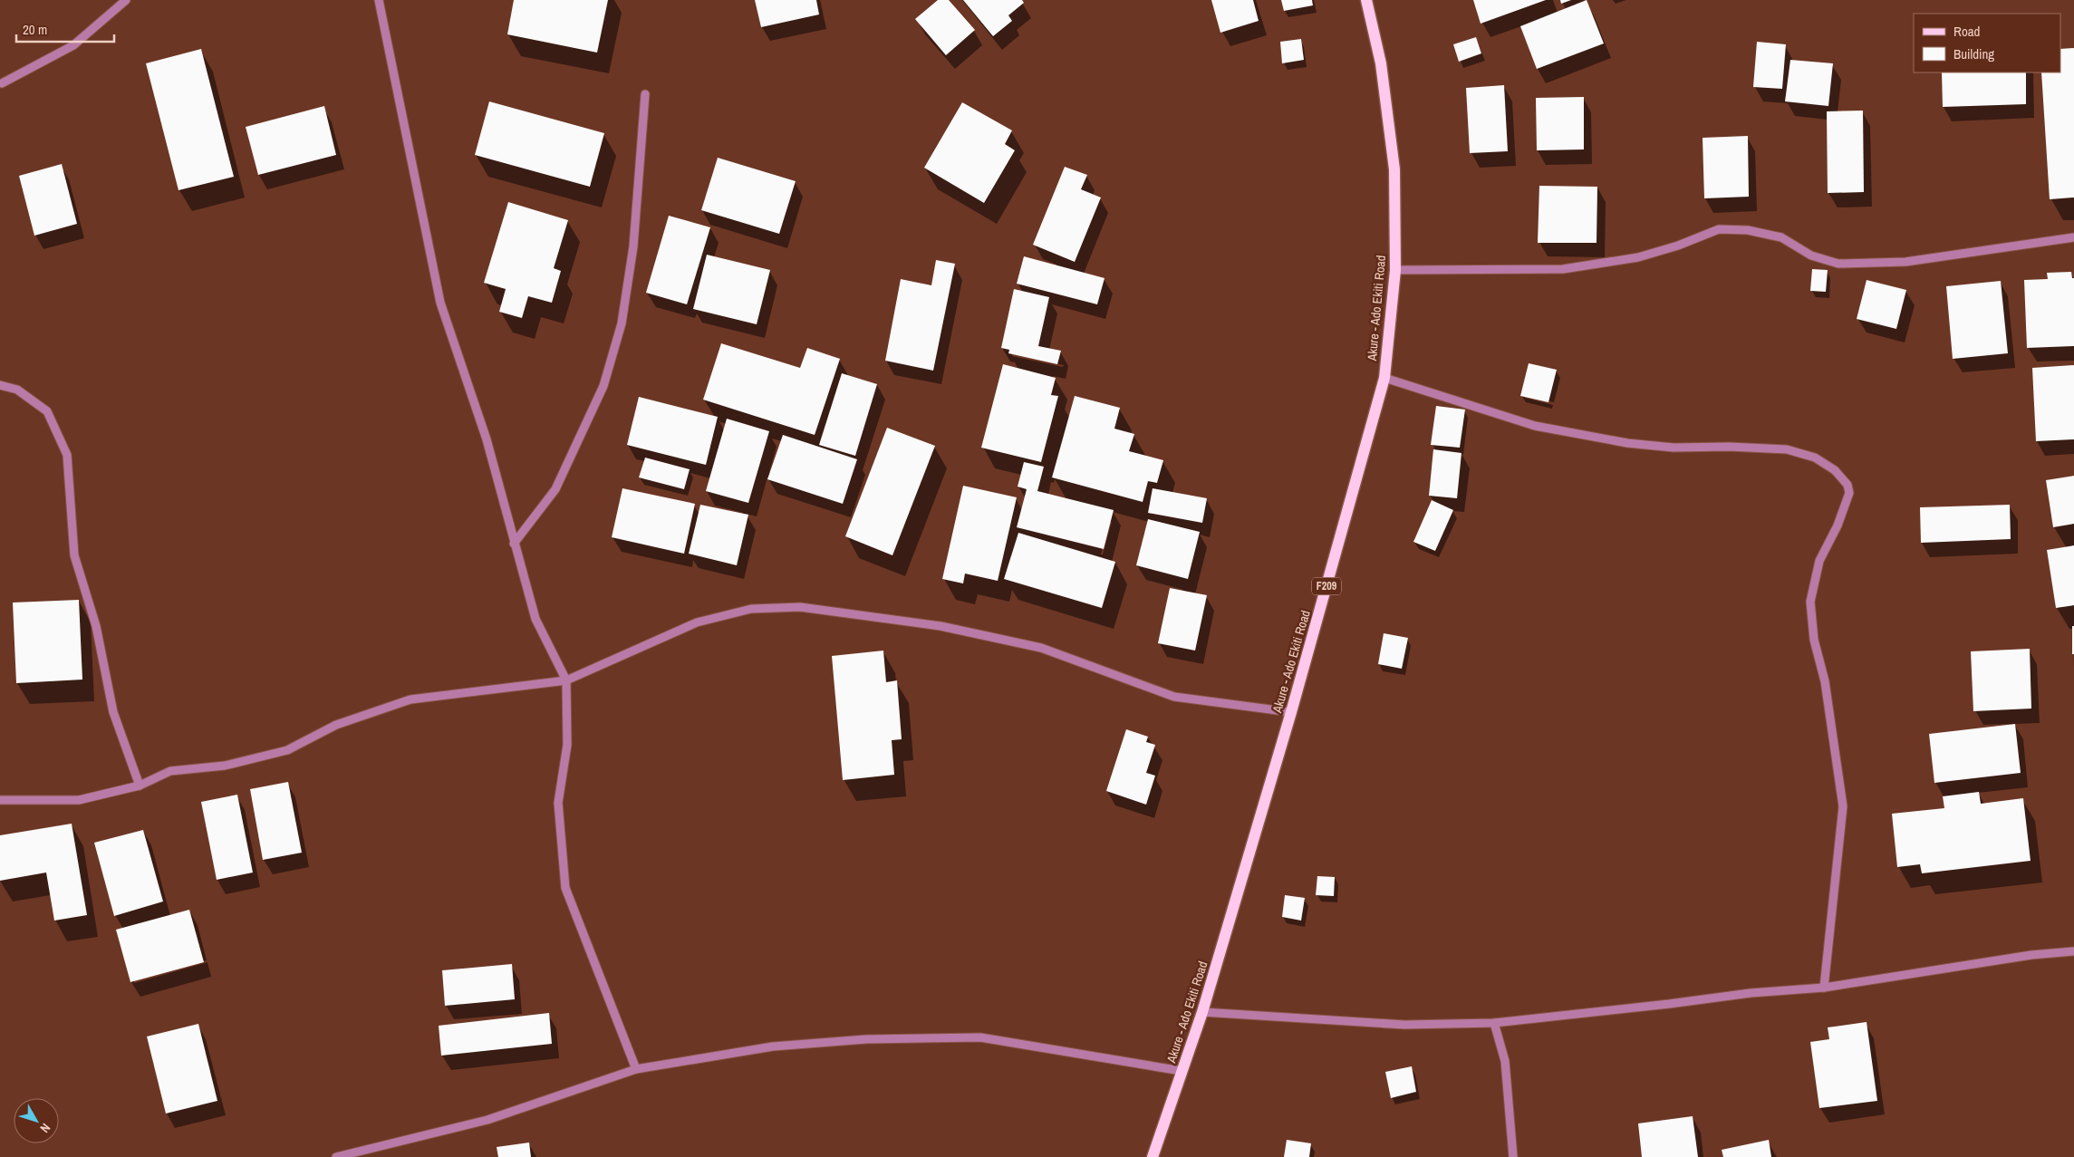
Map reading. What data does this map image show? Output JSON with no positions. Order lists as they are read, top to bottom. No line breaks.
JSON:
{"streets":{"main road":["Akure - Ado Ekiti Road","F209"]},"legend":["Road","Building"],"scale_bar":"20 m","north":"bottom right"}
